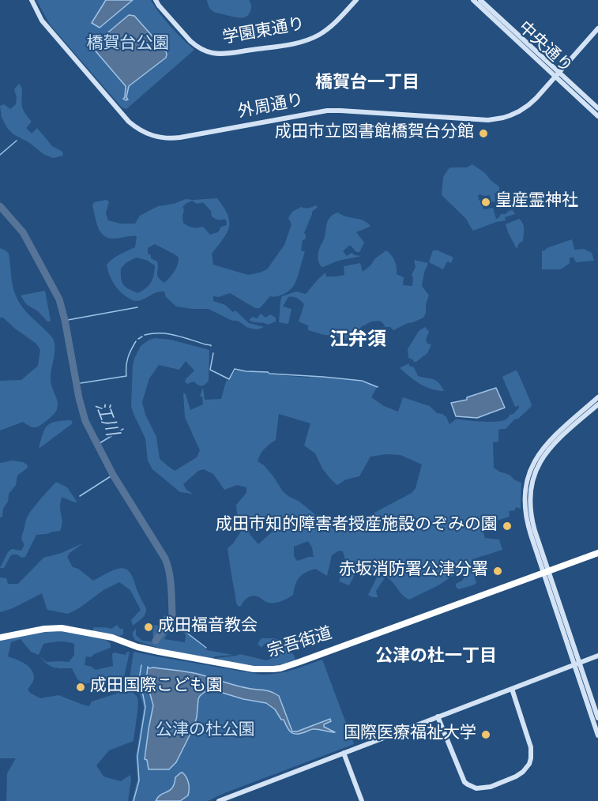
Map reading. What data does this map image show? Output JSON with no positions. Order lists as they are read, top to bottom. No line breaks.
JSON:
{"streets":{"highway":["宗吾街道"],"street":["学園東通り","中央通り","外周通り"]},"crossings":[["中央通り","外周通り"]],"districts":["橋賀台一丁目","江弁須","公津の杜一丁目"],"water":["江川"],"parks":["橋賀台公園","公津の杜公園"],"places":["成田市立図書館橋賀台分館","皇産霊神社","成田市知的障害者授産施設のぞみの園","赤坂消防署公津分署","成田福音教会","成田国際こども園","国際医療福祉大学"]}
